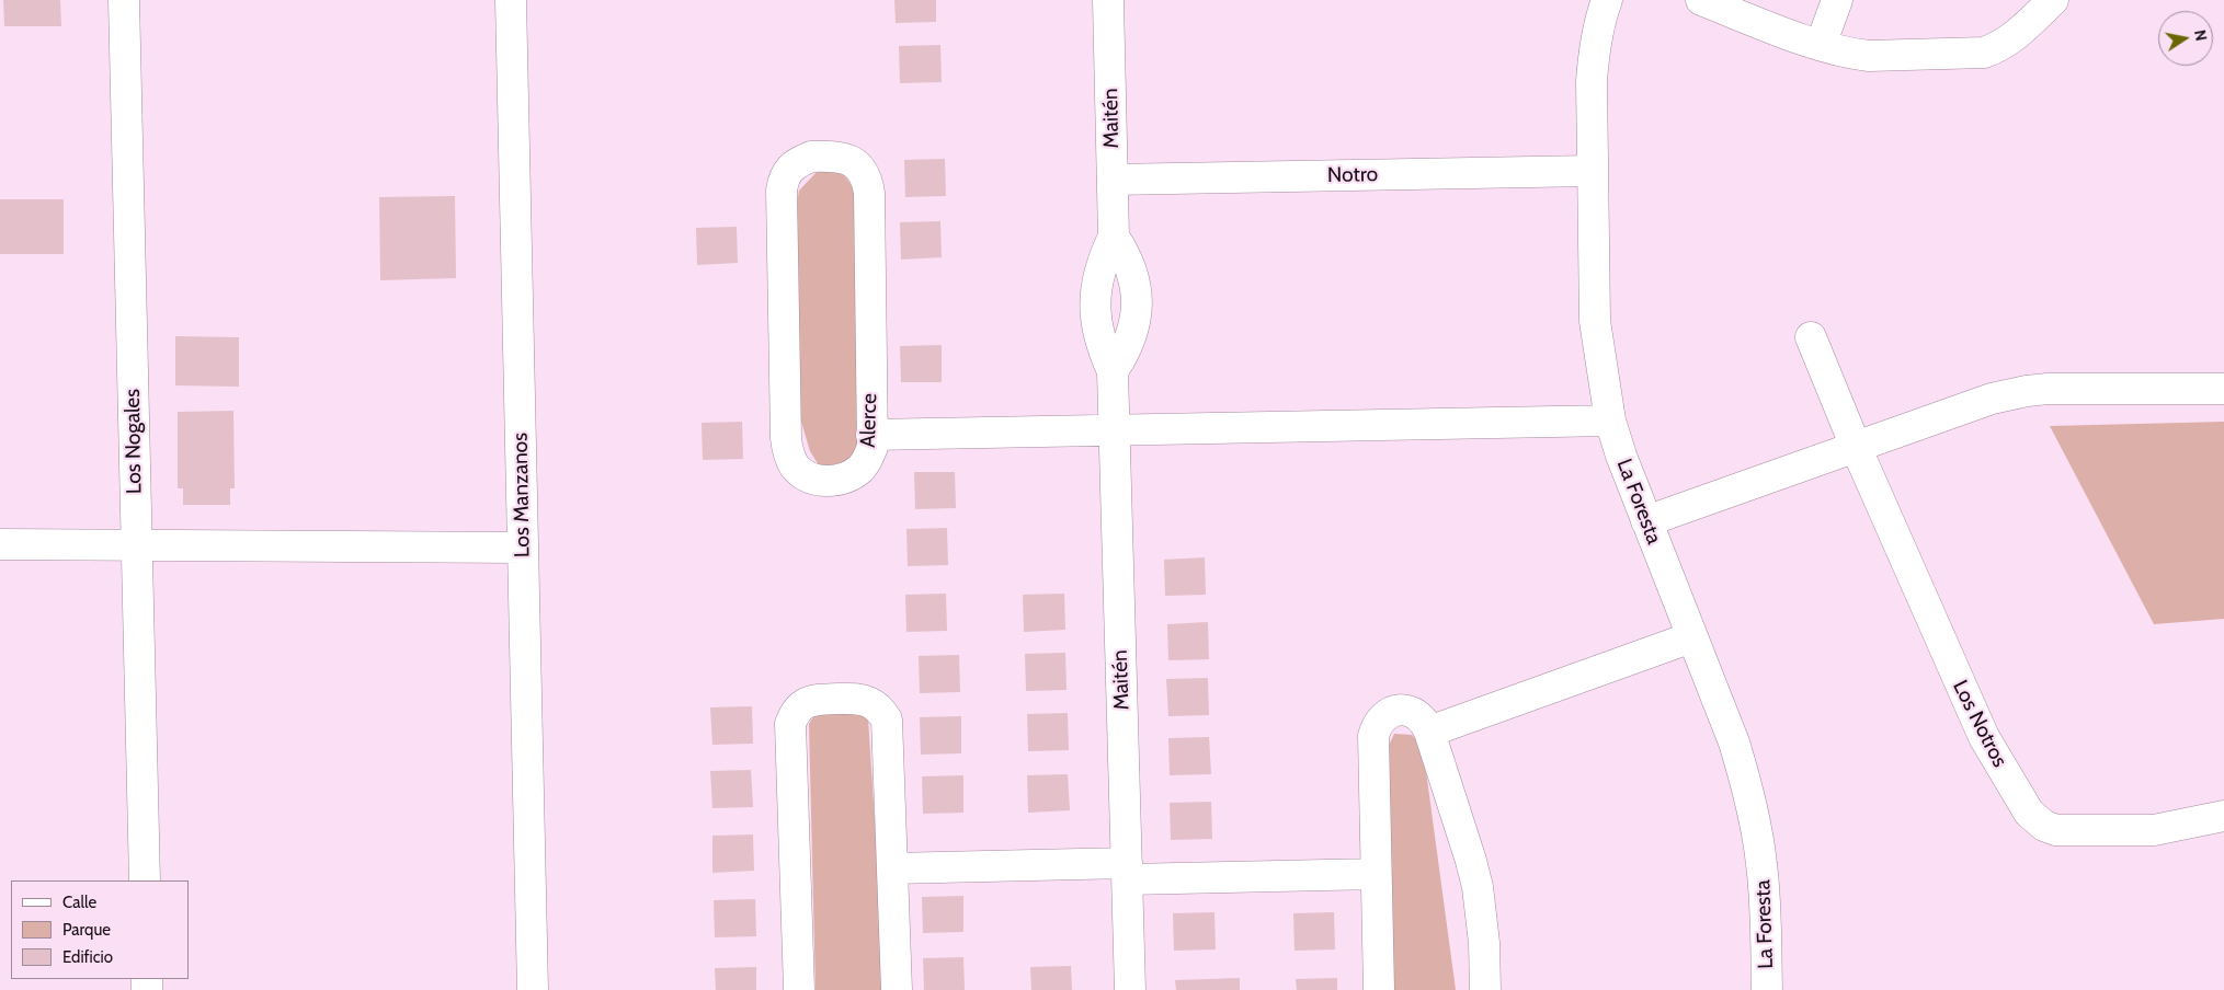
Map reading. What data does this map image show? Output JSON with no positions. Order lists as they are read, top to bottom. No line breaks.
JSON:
{"streets":{"street":["Maitén","Notro","Alerce","Los Nogales","Los Manzanos","La Foresta","Los Notros"]},"crossings":[["Maitén","Notro"],["Notro","La Foresta"]],"legend":["Calle","Parque","Edificio"],"north":"right"}
